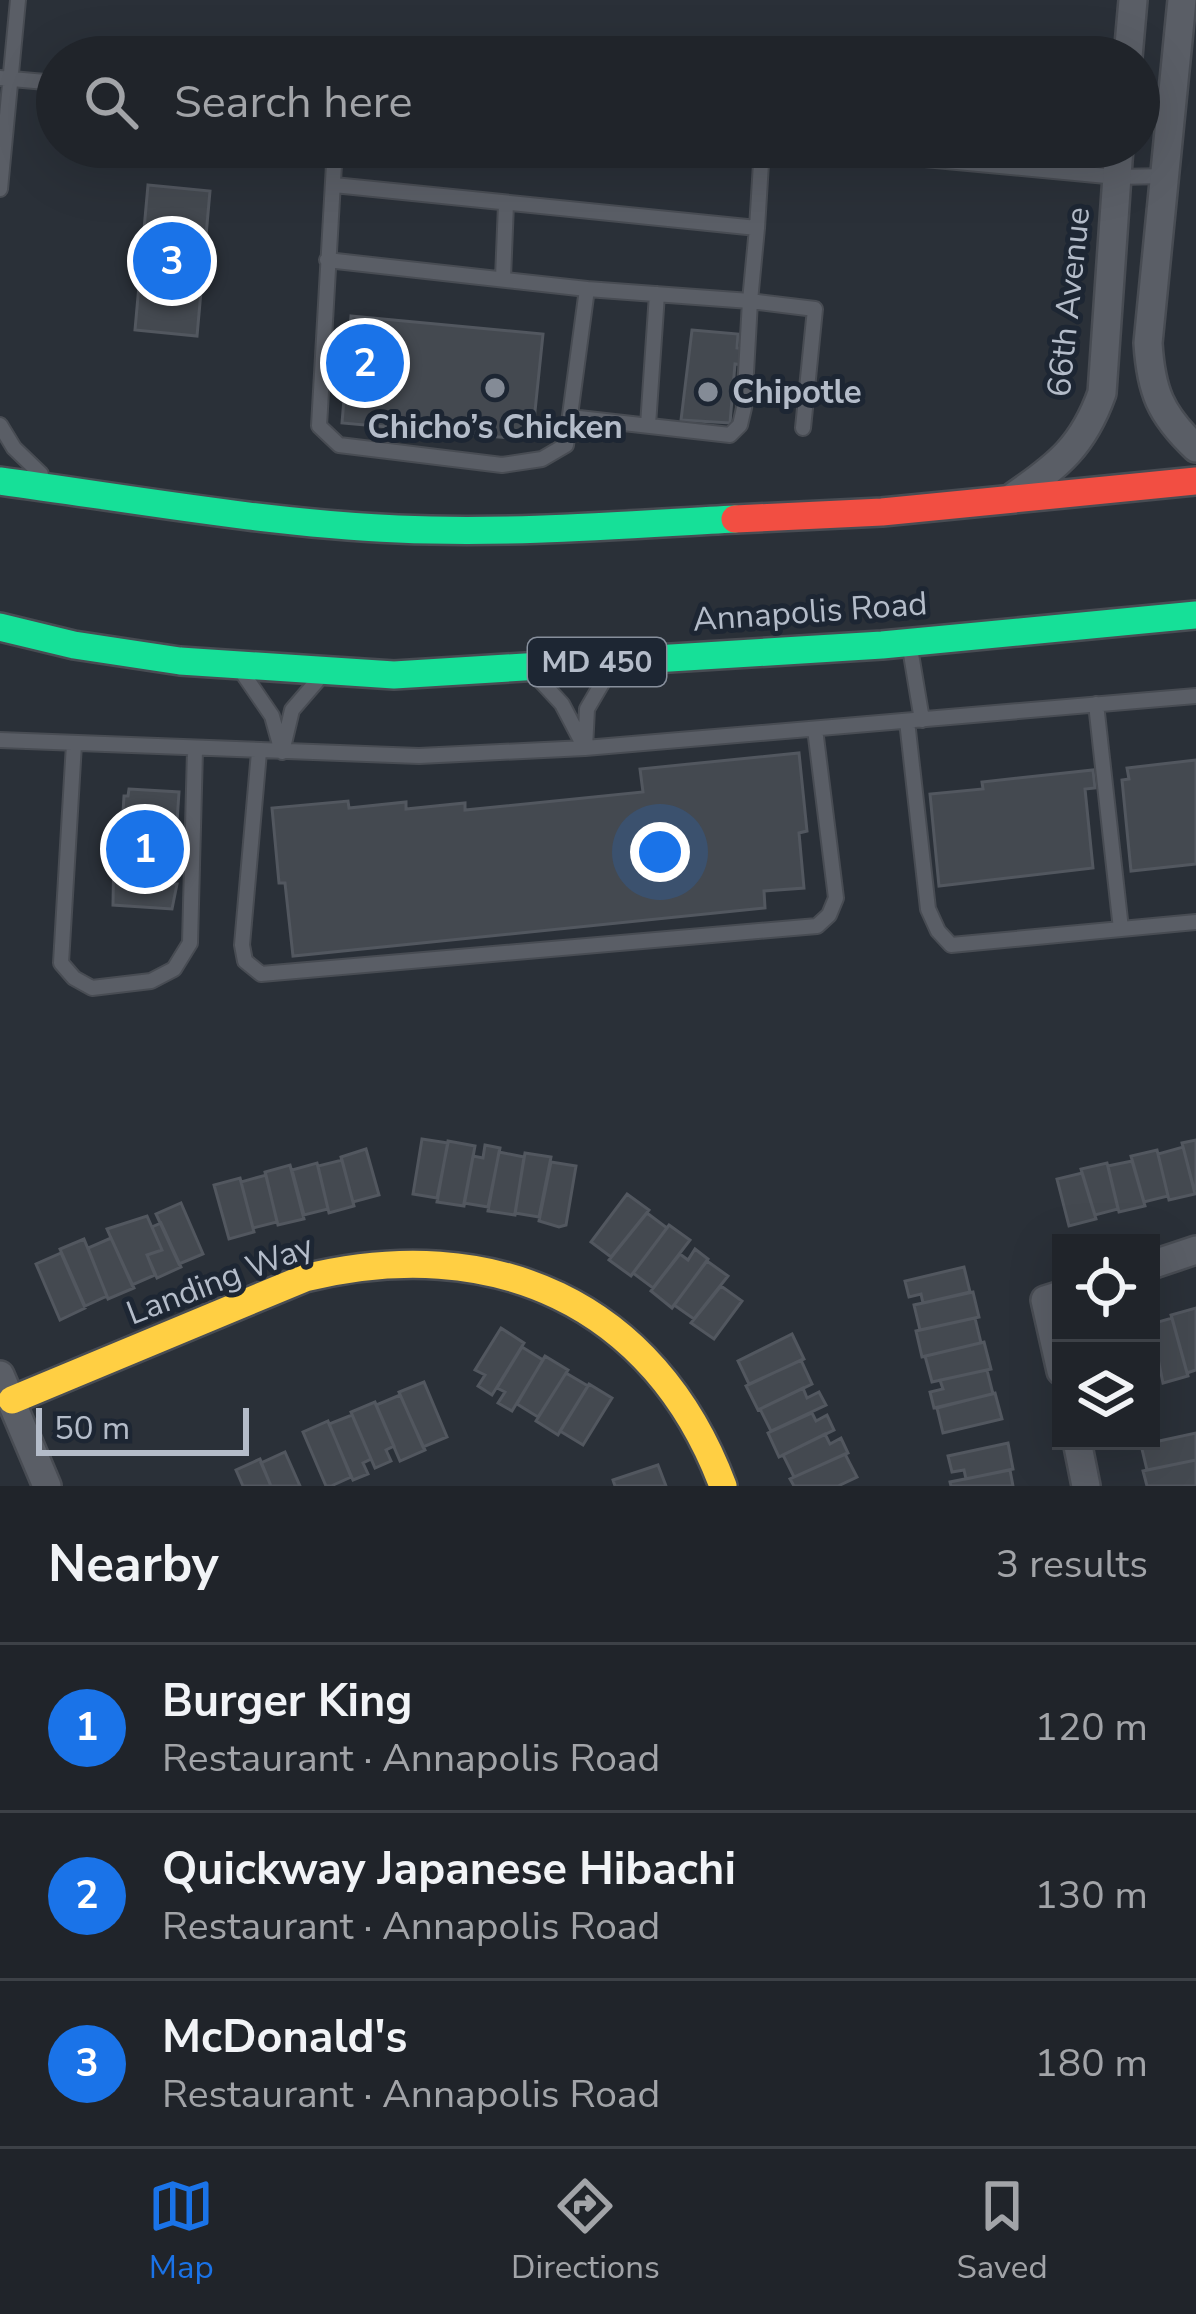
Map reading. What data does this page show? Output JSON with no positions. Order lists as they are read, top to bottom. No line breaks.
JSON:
{"streets":{"main road":["Annapolis Road","MD 450","Landing Way"],"street":["66th Avenue"]},"places":["Chicho’s Chicken","Chipotle"],"scale_bar":"50 m","page":{"search":"Search here","pins":["3","2","1"],"scale":"50 m","heading":["Nearby","3 results"],"list":[{"mark":"1","name":"Burger King","note":"Restaurant · Annapolis Road","value":"120 m"},{"mark":"2","name":"Quickway Japanese Hibachi","note":"Restaurant · Annapolis Road","value":"130 m"},{"mark":"3","name":"McDonald's","note":"Restaurant · Annapolis Road","value":"180 m"}],"nav":["Map","Directions","Saved"]}}
